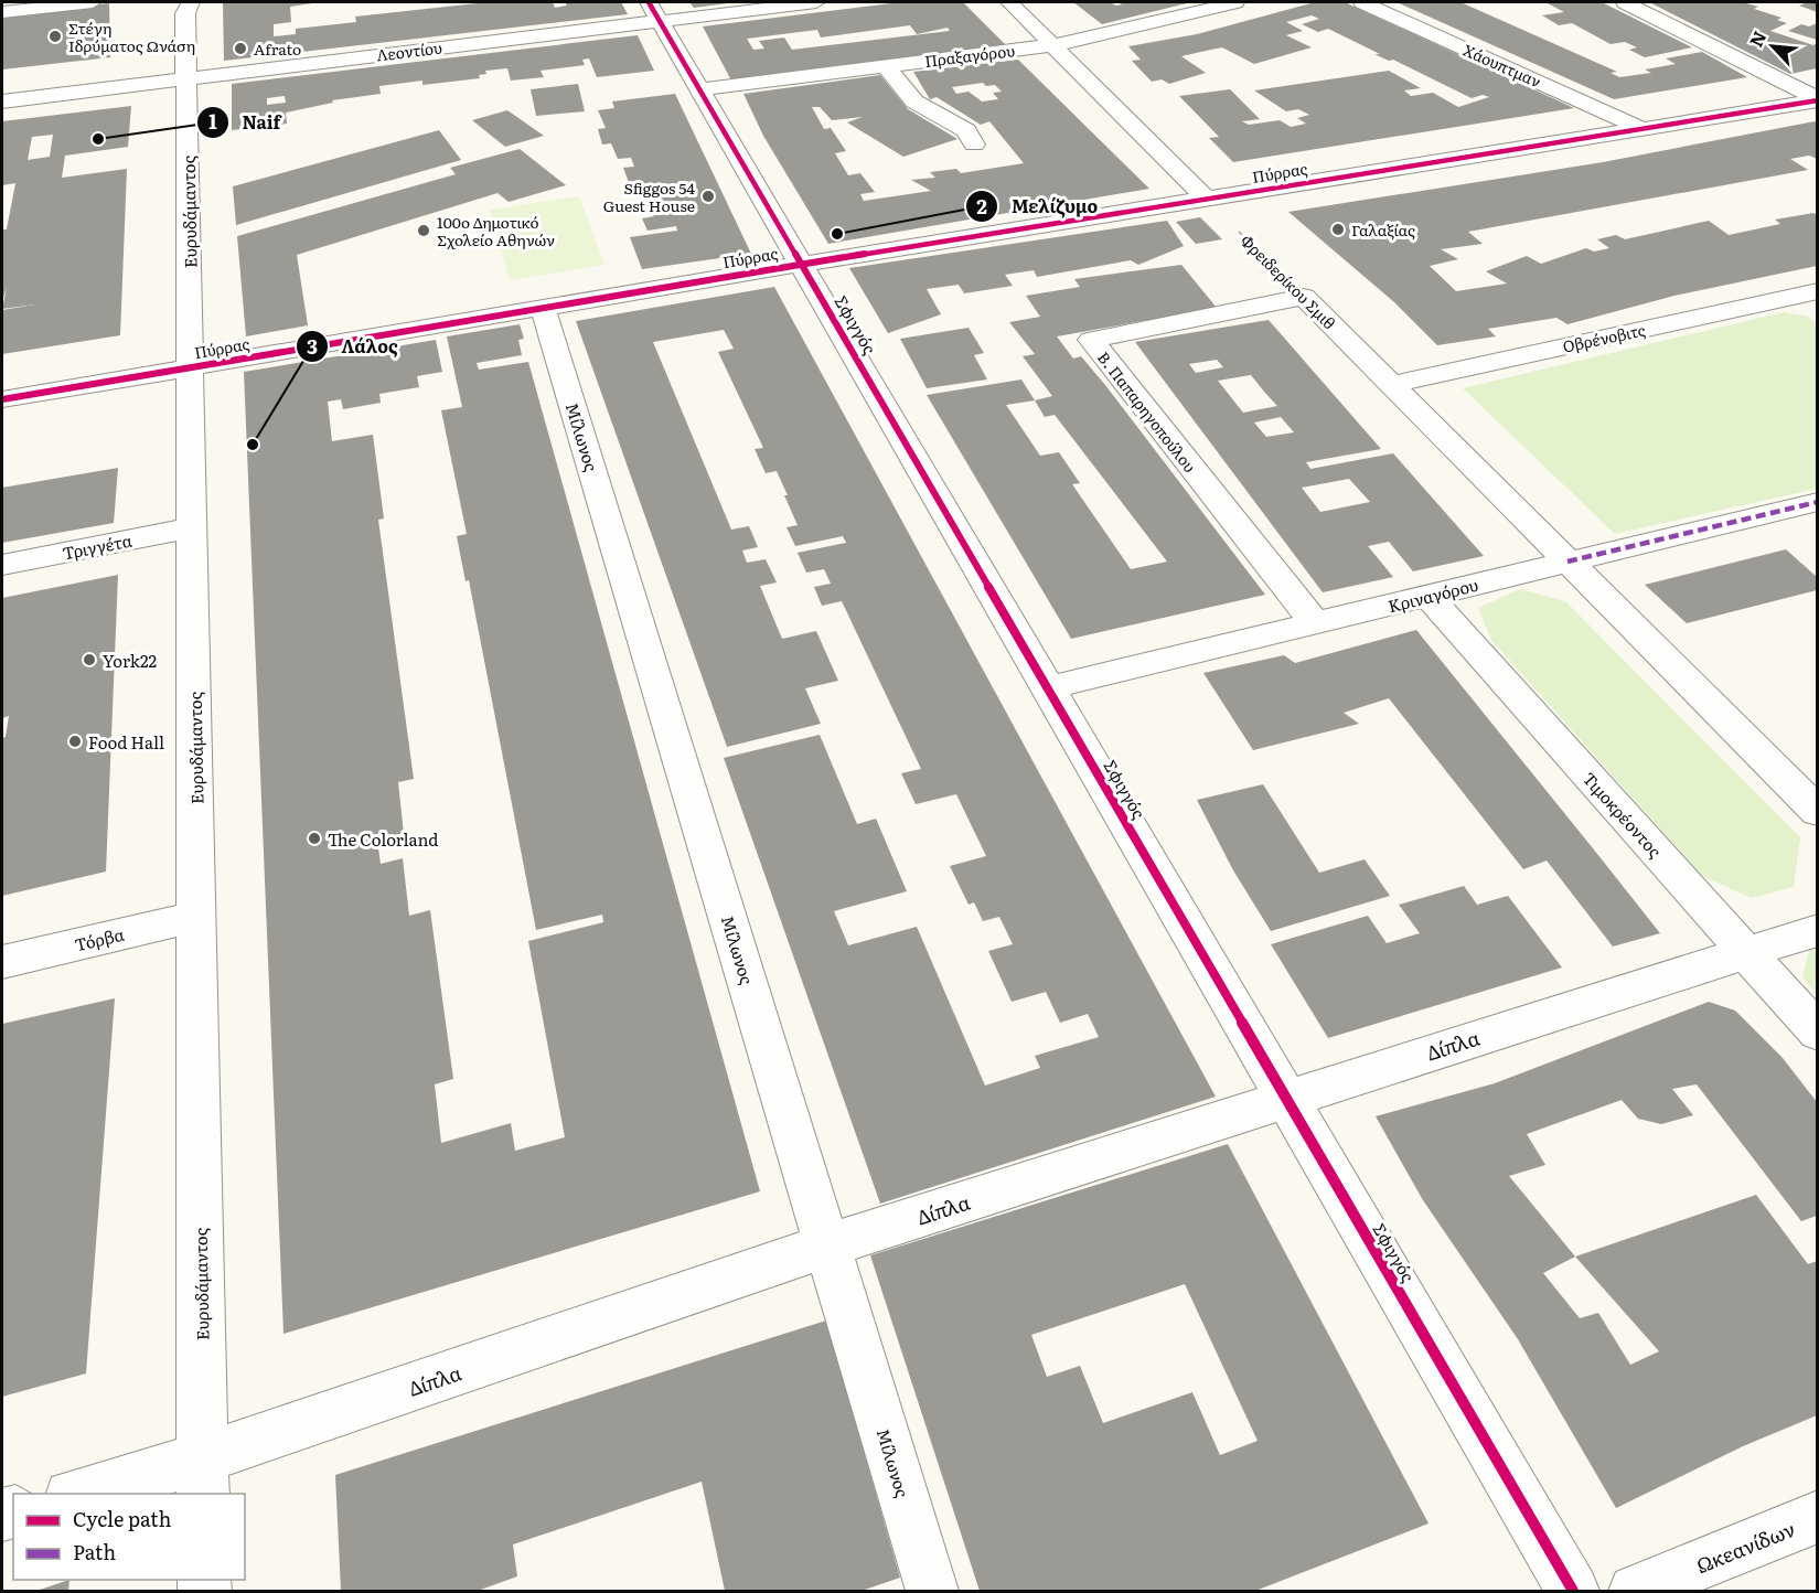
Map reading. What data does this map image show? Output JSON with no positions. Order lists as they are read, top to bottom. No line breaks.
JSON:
{"streets":{"street":["Λεοντίου","Πραξαγόρου","Χάουπτμαν","Πύρρας","Ευρυδάμαντος","Φρειδερίκου Σμιθ","Σφιγγός","Οβρένοβιτς","Β. Παπαρηγοπούλου","Μίλωνος","Τριγγέτα","Κριναγόρου","Τιμοκρέοντος","Τόρβα","Δίπλα","Ωκεανίδων"]},"crossings":[["Λεοντίου","Ευρυδάμαντος"],["Λεοντίου","Σφιγγός"],["Πραξαγόρου","Σφιγγός"],["Χάουπτμαν","Πύρρας"],["Πύρρας","Ευρυδάμαντος"],["Πύρρας","Φρειδερίκου Σμιθ"],["Πύρρας","Σφιγγός"],["Πύρρας","Μίλωνος"],["Ευρυδάμαντος","Τριγγέτα"],["Ευρυδάμαντος","Τόρβα"],["Ευρυδάμαντος","Δίπλα"],["Φρειδερίκου Σμιθ","Οβρένοβιτς"],["Φρειδερίκου Σμιθ","Β. Παπαρηγοπούλου"],["Φρειδερίκου Σμιθ","Κριναγόρου"],["Σφιγγός","Κριναγόρου"],["Σφιγγός","Δίπλα"],["Β. Παπαρηγοπούλου","Κριναγόρου"],["Μίλωνος","Δίπλα"],["Κριναγόρου","Τιμοκρέοντος"],["Τιμοκρέοντος","Δίπλα"]],"places":["Στέγη Iδρύματος Ωνάση","Afrato","Naif","Sfiggos 54 Guest House","Γαλαξίας","100ο Δημοτικό Σχολείο Αθηνών","Μελίζυμο","Λάλος","York22","Food Hall","The Colorland"],"legend":["Cycle path","Path"],"north":"top left"}
